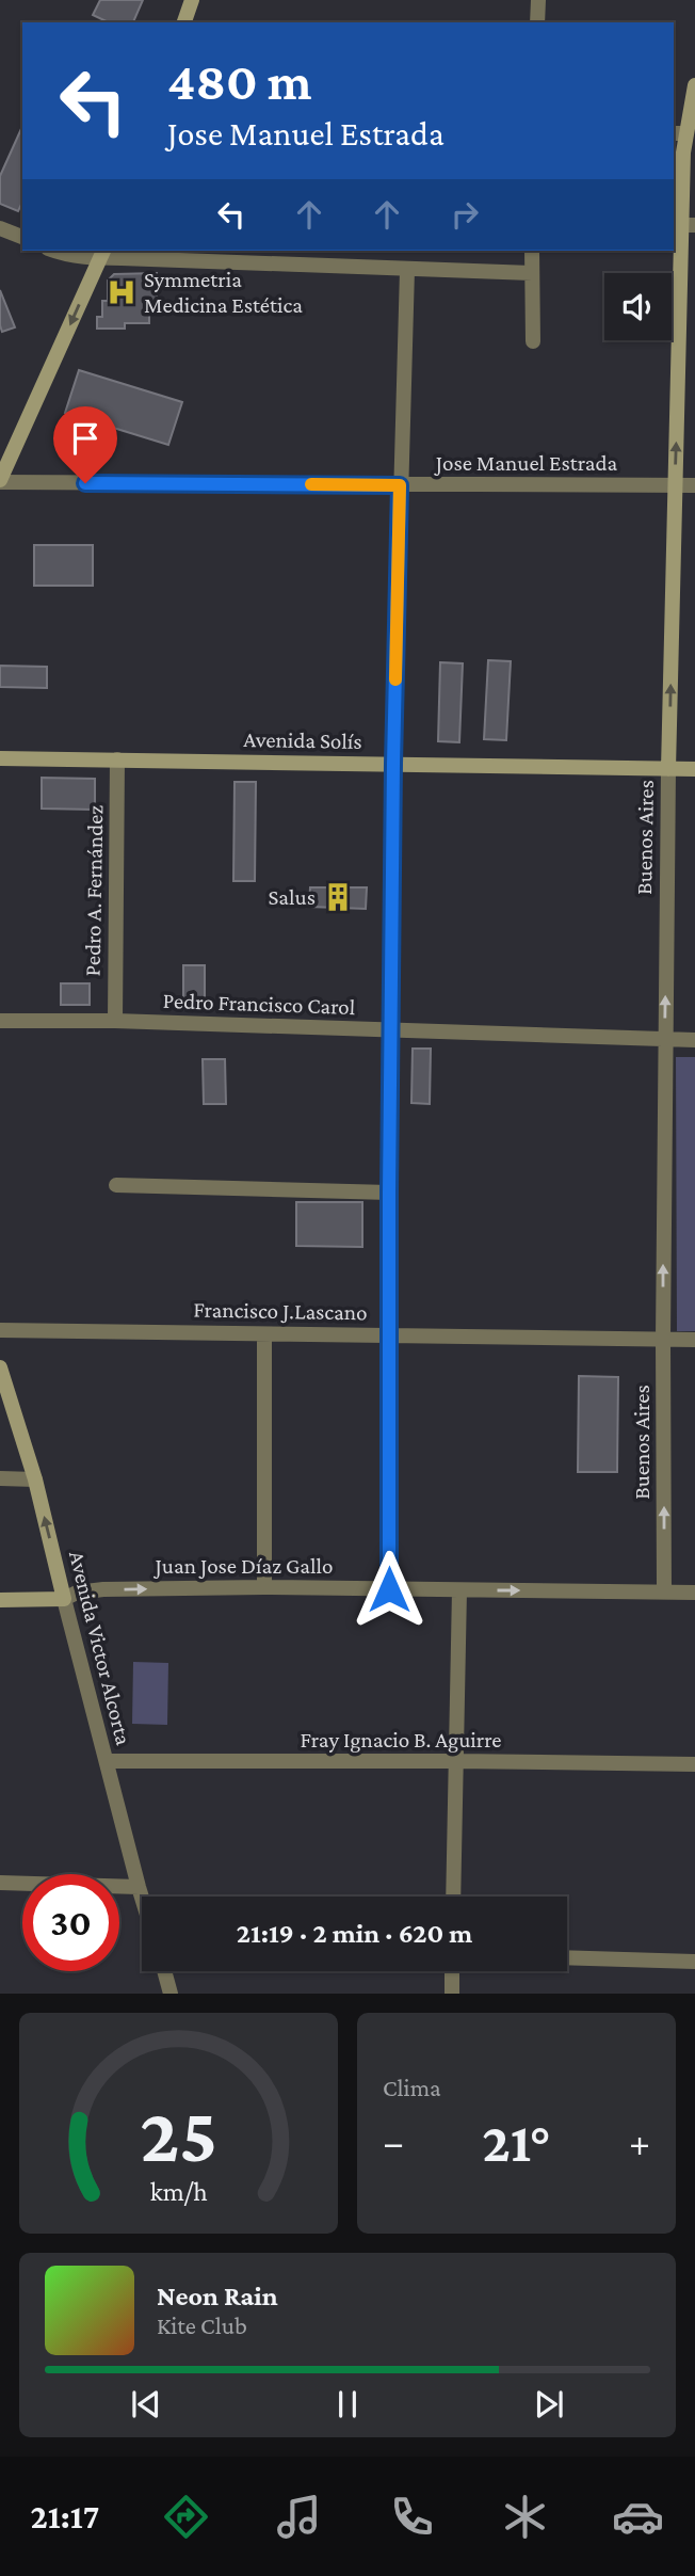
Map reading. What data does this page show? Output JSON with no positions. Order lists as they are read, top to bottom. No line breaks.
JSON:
{"streets":{"main road":["Avenida Solís","Buenos Aires","Avenida Victor Alcorta"],"street":["Jose Manuel Estrada","Pedro A. Fernández","Pedro Francisco Carol","Francisco J.Lascano","Juan Jose Díaz Gallo","Fray Ignacio B. Aguirre"]},"crossings":[["Jose Manuel Estrada","Buenos Aires"],["Avenida Solís","Buenos Aires"],["Avenida Solís","Pedro A. Fernández"],["Buenos Aires","Pedro Francisco Carol"],["Buenos Aires","Francisco J.Lascano"],["Buenos Aires","Juan Jose Díaz Gallo"],["Pedro A. Fernández","Pedro Francisco Carol"],["Juan Jose Díaz Gallo","Avenida Victor Alcorta"],["Avenida Victor Alcorta","Fray Ignacio B. Aguirre"]],"one_way":["Buenos Aires","Juan Jose Díaz Gallo"],"places":{"hospital":["Symmetria Medicina Estética"],"building":["Salus"]},"page":{"turn":["480 m","Jose Manuel Estrada"],"limit":"30","trip":"21:19 · 2 min · 620 m","tile":"Clima","heat":["−","21°","+"],"song":["Neon Rain","Kite Club"],"tabs":"21:17","gauge":["25","km/h"]}}
